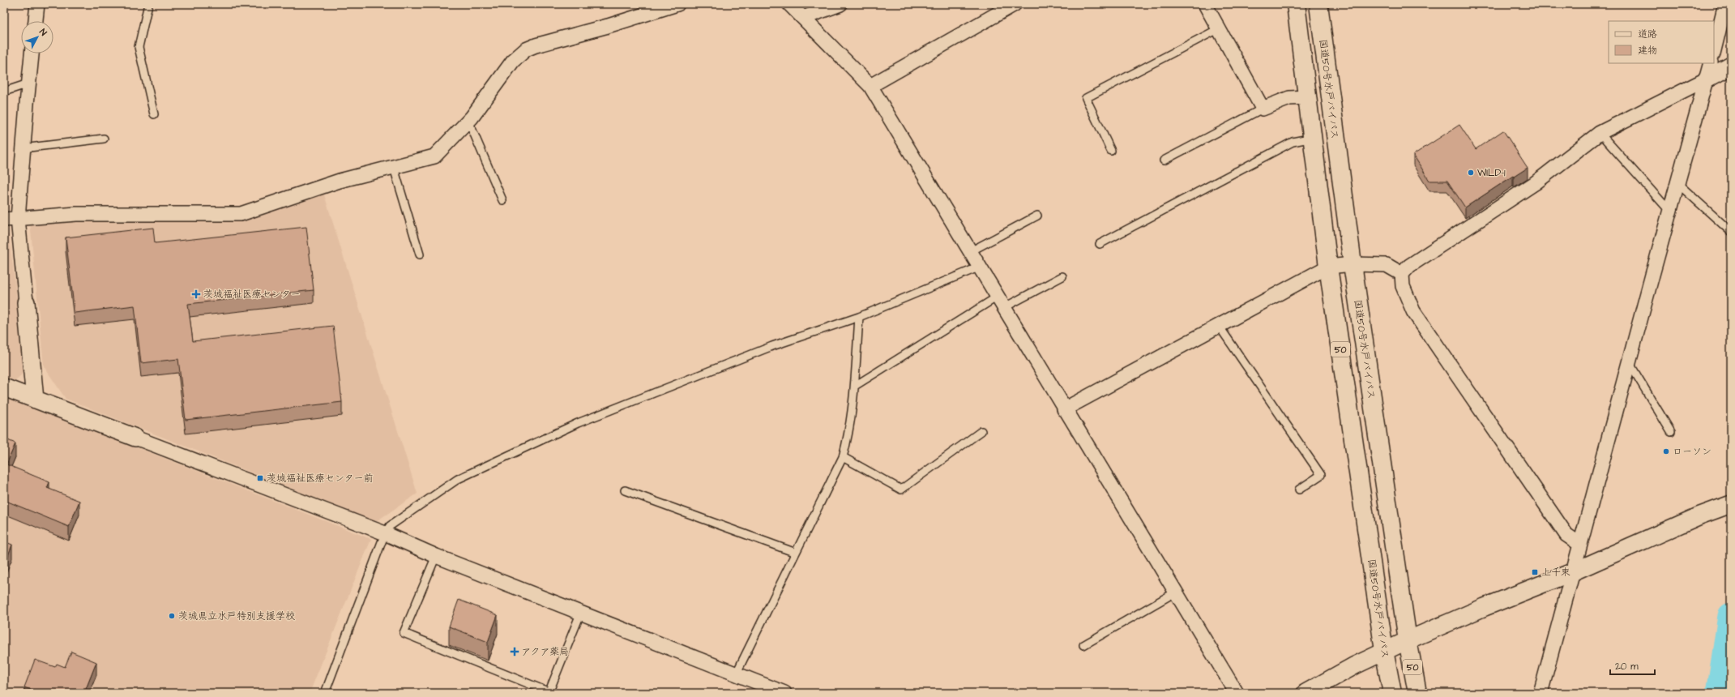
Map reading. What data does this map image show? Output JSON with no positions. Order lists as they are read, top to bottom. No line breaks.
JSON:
{"streets":{"highway":["国道50号水戸バイパス","50"]},"places":{"other":["WILD-1","ローソン","茨城県立水戸特別支援学校"],"health":["茨城福祉医療センター","アクア薬局"],"transit":["茨城福祉医療センター前","上千束"]},"legend":["道路","建物"],"scale_bar":"20 m","north":"top right"}
